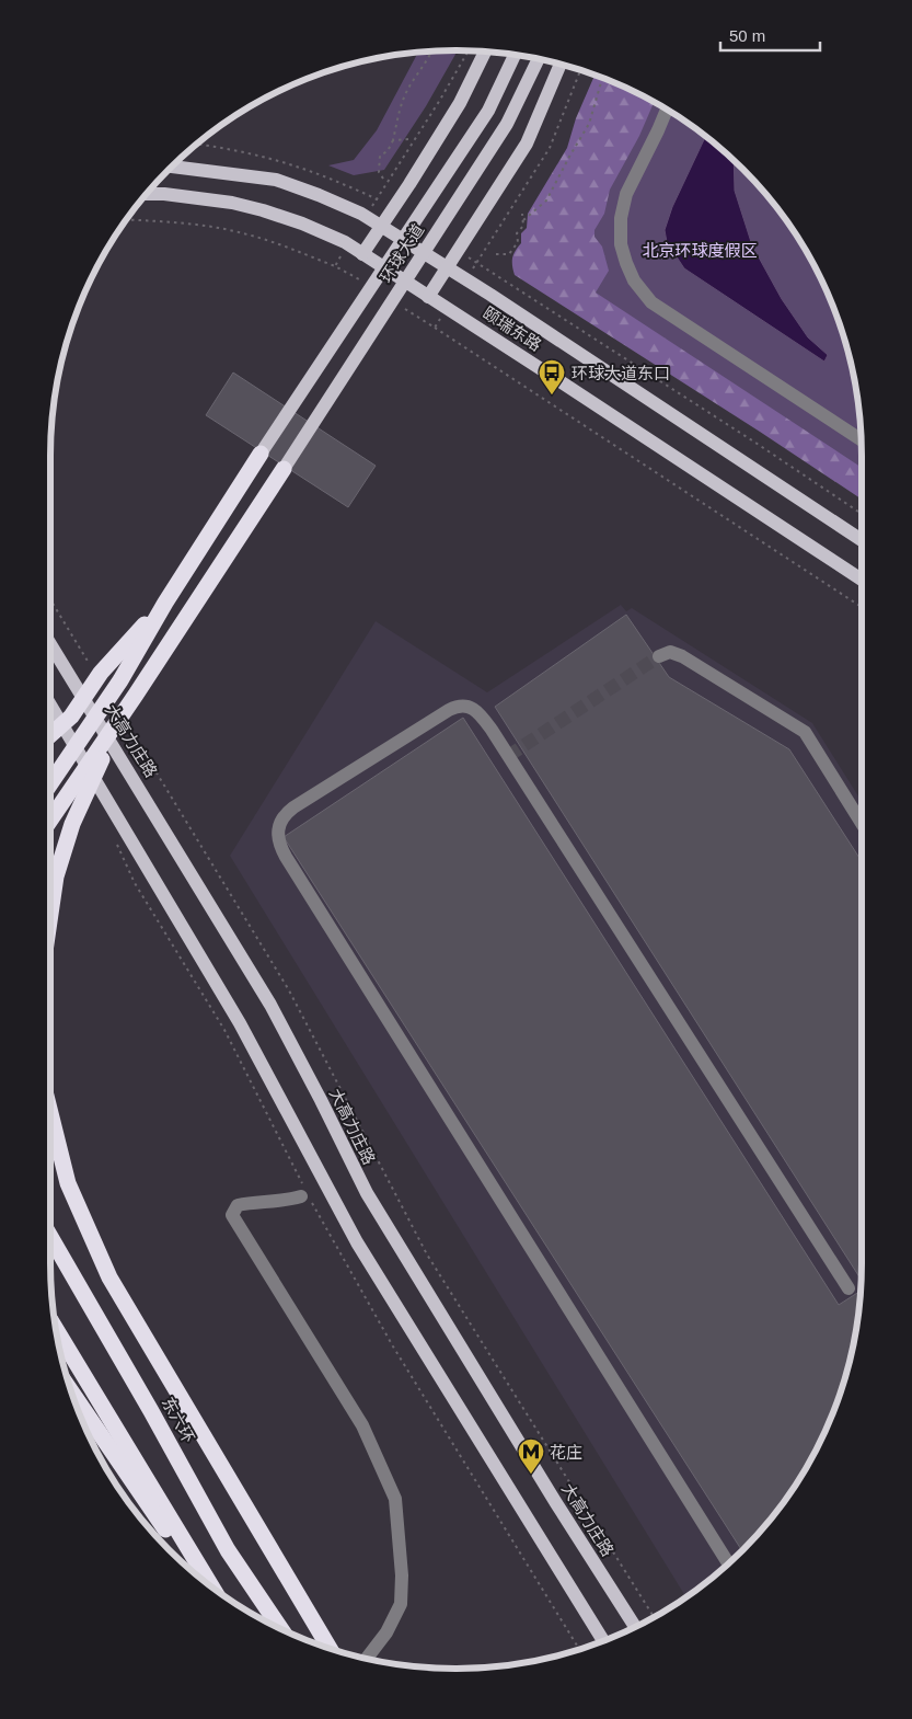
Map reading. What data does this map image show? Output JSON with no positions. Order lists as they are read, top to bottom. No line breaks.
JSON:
{"streets":{"highway":["东六环"],"main road":["环球大道","颐瑞东路","大高力庄路"]},"parks":["北京环球度假区"],"places":{"bus stop":["环球大道东口"],"metro station":["花庄"]},"scale_bar":"50 m"}
